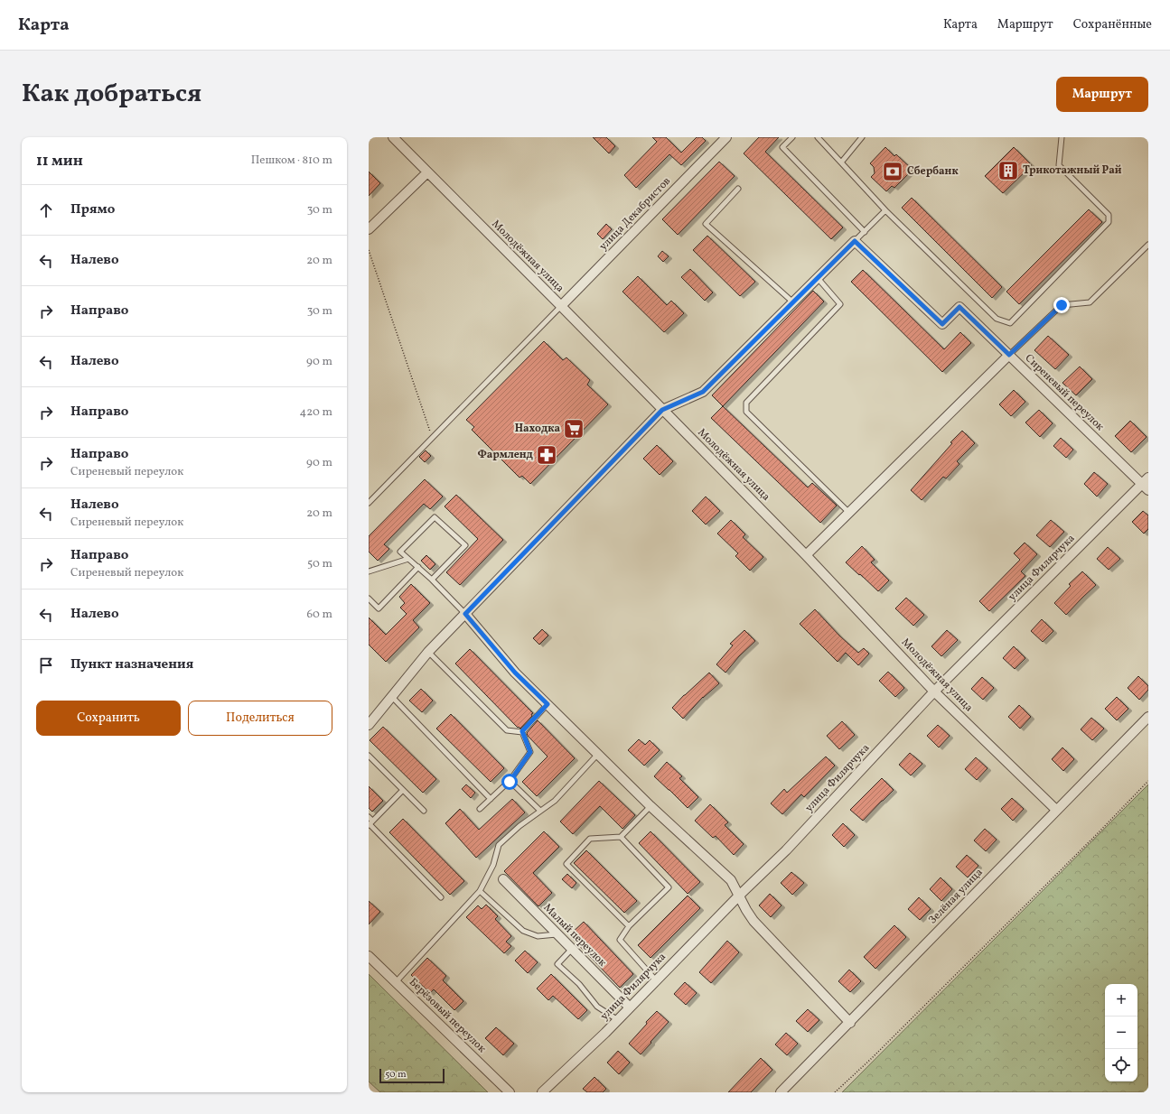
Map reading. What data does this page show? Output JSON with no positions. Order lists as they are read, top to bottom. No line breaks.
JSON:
{"streets":{"street":["улица Декабристов","Молодёжная улица","Сиреневый переулок","улица Филярчука","Зелёная улица","Малый переулок","Берёзовый переулок"]},"crossings":[["улица Декабристов","Молодёжная улица"],["Молодёжная улица","улица Филярчука"],["Молодёжная улица","Зелёная улица"],["Сиреневый переулок","улица Филярчука"],["улица Филярчука","Малый переулок"]],"places":{"building":["Трикотажный Рай"],"bank":["Сбербанк"],"supermarket":["Находка"],"pharmacy":["Фармленд"]},"scale_bar":"50 m","page":{"header":"Карта","nav":["Карта","Маршрут","Сохранённые"],"title":"Как добраться","buttons":["Маршрут",["Сохранить","Поделиться"]],"heading":["11 мин","Пешком · 810 m"],"list":[["Прямо","30 m"],["Налево","20 m"],["Направо","30 m"],["Налево","90 m"],["Направо","420 m"],["Направо","Сиреневый переулок","90 m"],["Налево","Сиреневый переулок","20 m"],["Направо","Сиреневый переулок","50 m"],["Налево","60 m"],"Пункт назначения"],"map_buttons":["+","−"],"scale":"50 m"}}
